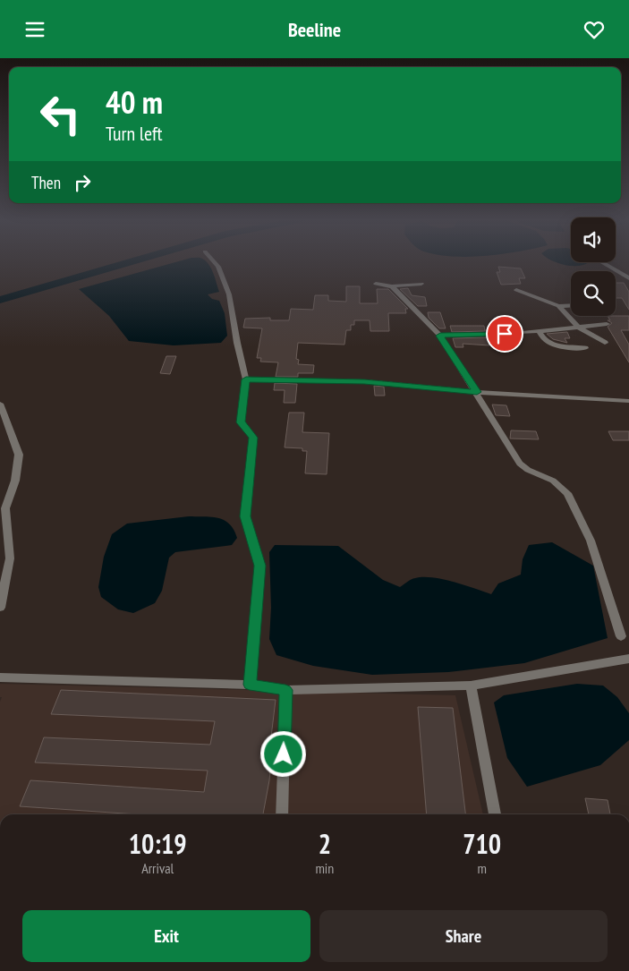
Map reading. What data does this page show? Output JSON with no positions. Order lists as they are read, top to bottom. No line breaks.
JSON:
{"page":{"header":"Beeline","turn":["40 m","Turn left"],"then":"Then","eta":["10:19","Arrival","2","min","710","m"],"buttons":["Exit","Share"]}}
